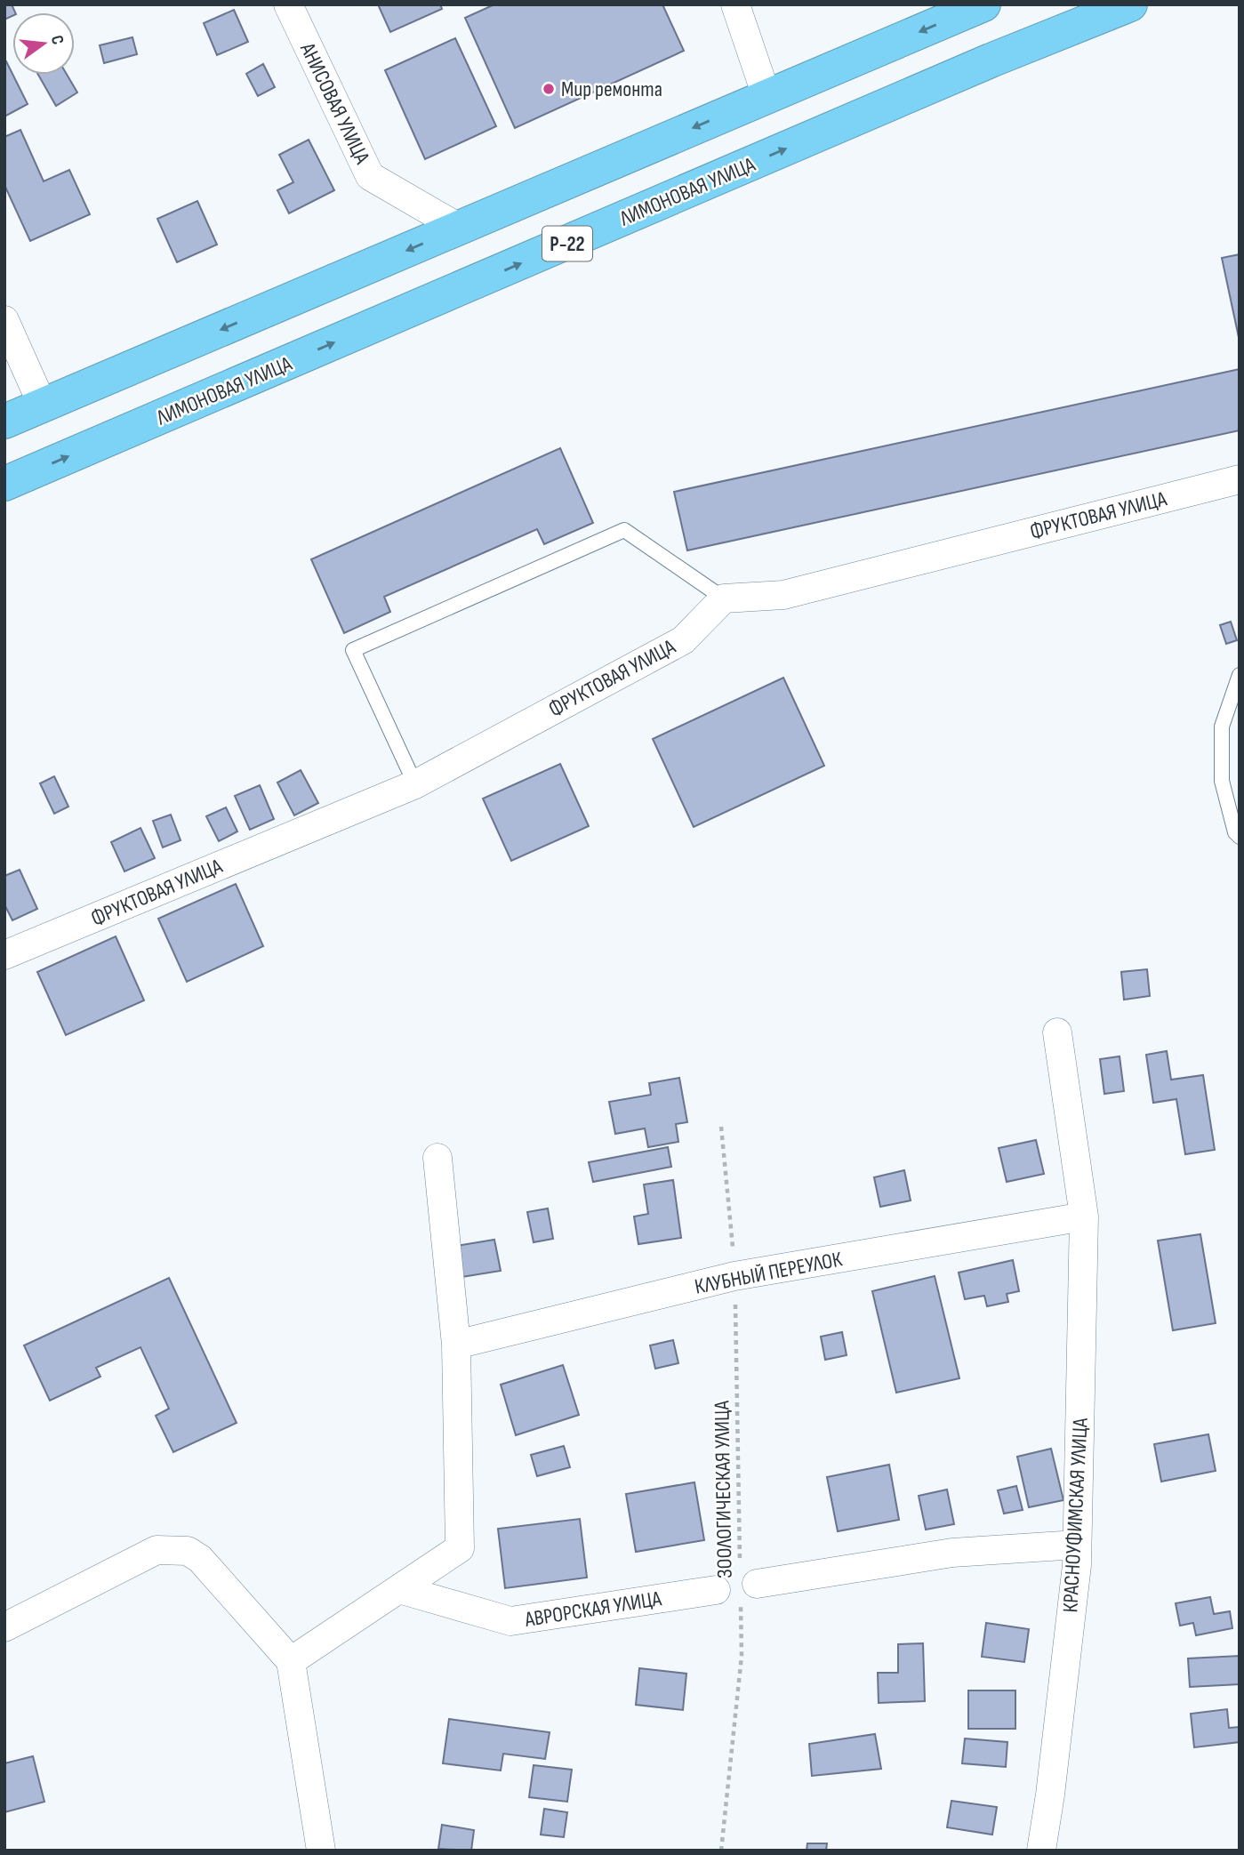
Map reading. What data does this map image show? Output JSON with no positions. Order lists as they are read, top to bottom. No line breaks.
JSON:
{"streets":{"highway":["ЛИМОНОВАЯ УЛИЦА","Р-22"],"street":["АНИСОВАЯ УЛИЦА","ФРУКТОВАЯ УЛИЦА","КЛУБНЫЙ ПЕРЕУЛОК","КРАСНОУФИМСКАЯ УЛИЦА","АВРОРСКАЯ УЛИЦА"],"path":["ЗООЛОГИЧЕСКАЯ УЛИЦА"]},"crossings":[["АНИСОВАЯ УЛИЦА","Р-22"],["КЛУБНЫЙ ПЕРЕУЛОК","ЗООЛОГИЧЕСКАЯ УЛИЦА"],["КЛУБНЫЙ ПЕРЕУЛОК","КРАСНОУФИМСКАЯ УЛИЦА"],["ЗООЛОГИЧЕСКАЯ УЛИЦА","АВРОРСКАЯ УЛИЦА"],["КРАСНОУФИМСКАЯ УЛИЦА","АВРОРСКАЯ УЛИЦА"]],"places":["Мир ремонта"],"north":"right"}
